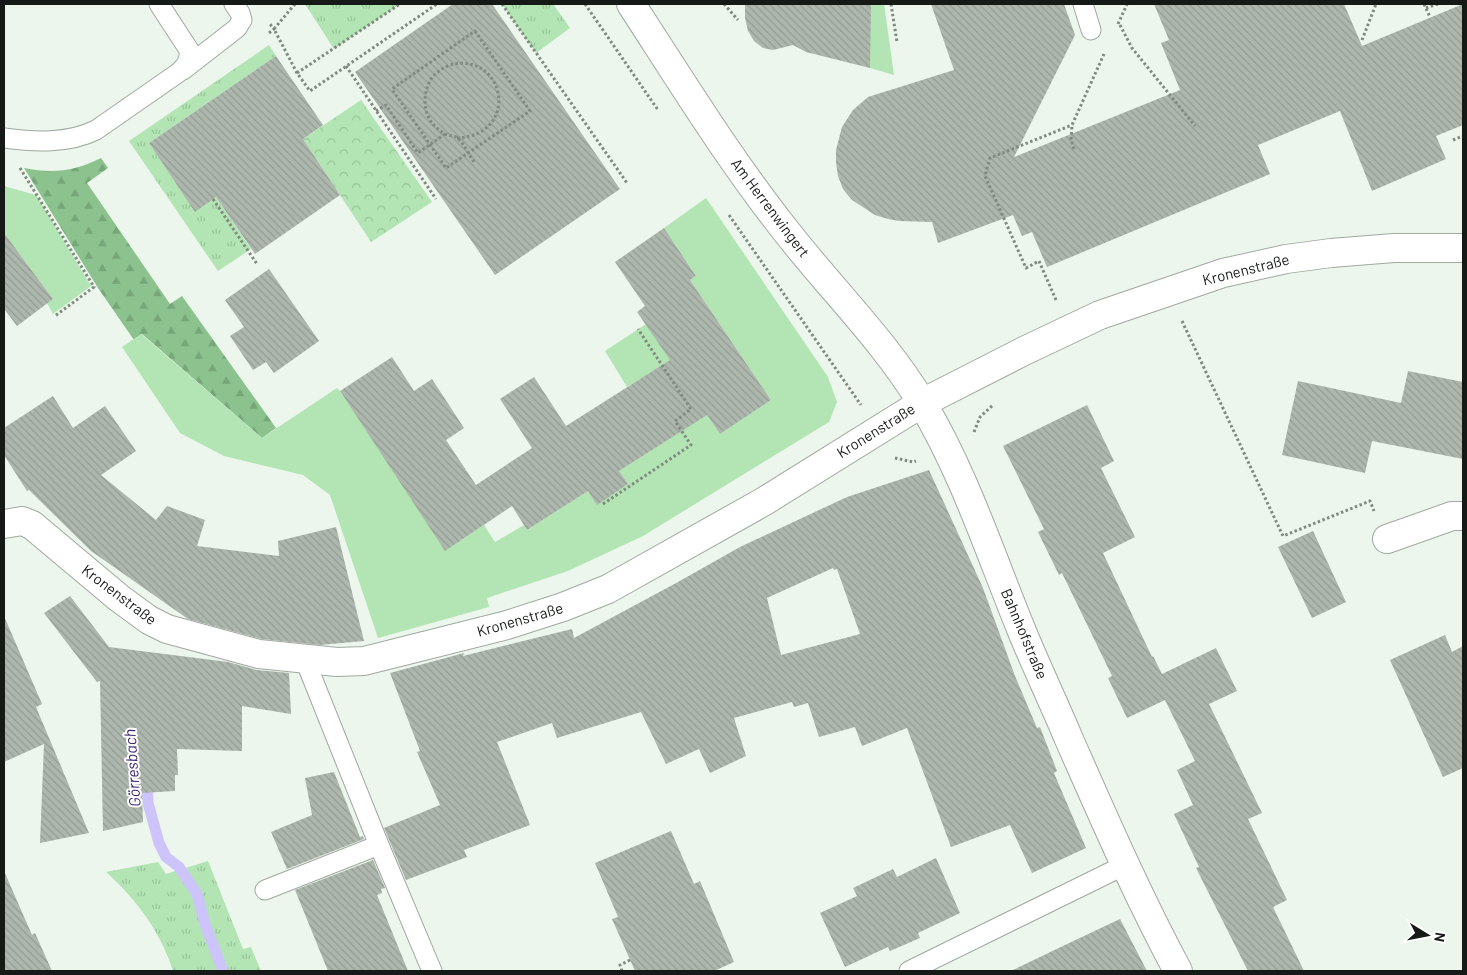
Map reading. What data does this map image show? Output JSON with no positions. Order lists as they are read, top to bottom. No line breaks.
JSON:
{"streets":{"street":["Am Herrenwingert","Kronenstraße","Bahnhofstraße"]},"crossings":[["Am Herrenwingert","Kronenstraße"],["Am Herrenwingert","Bahnhofstraße"],["Kronenstraße","Bahnhofstraße"]],"water":["Görresbach"],"north":"right"}
